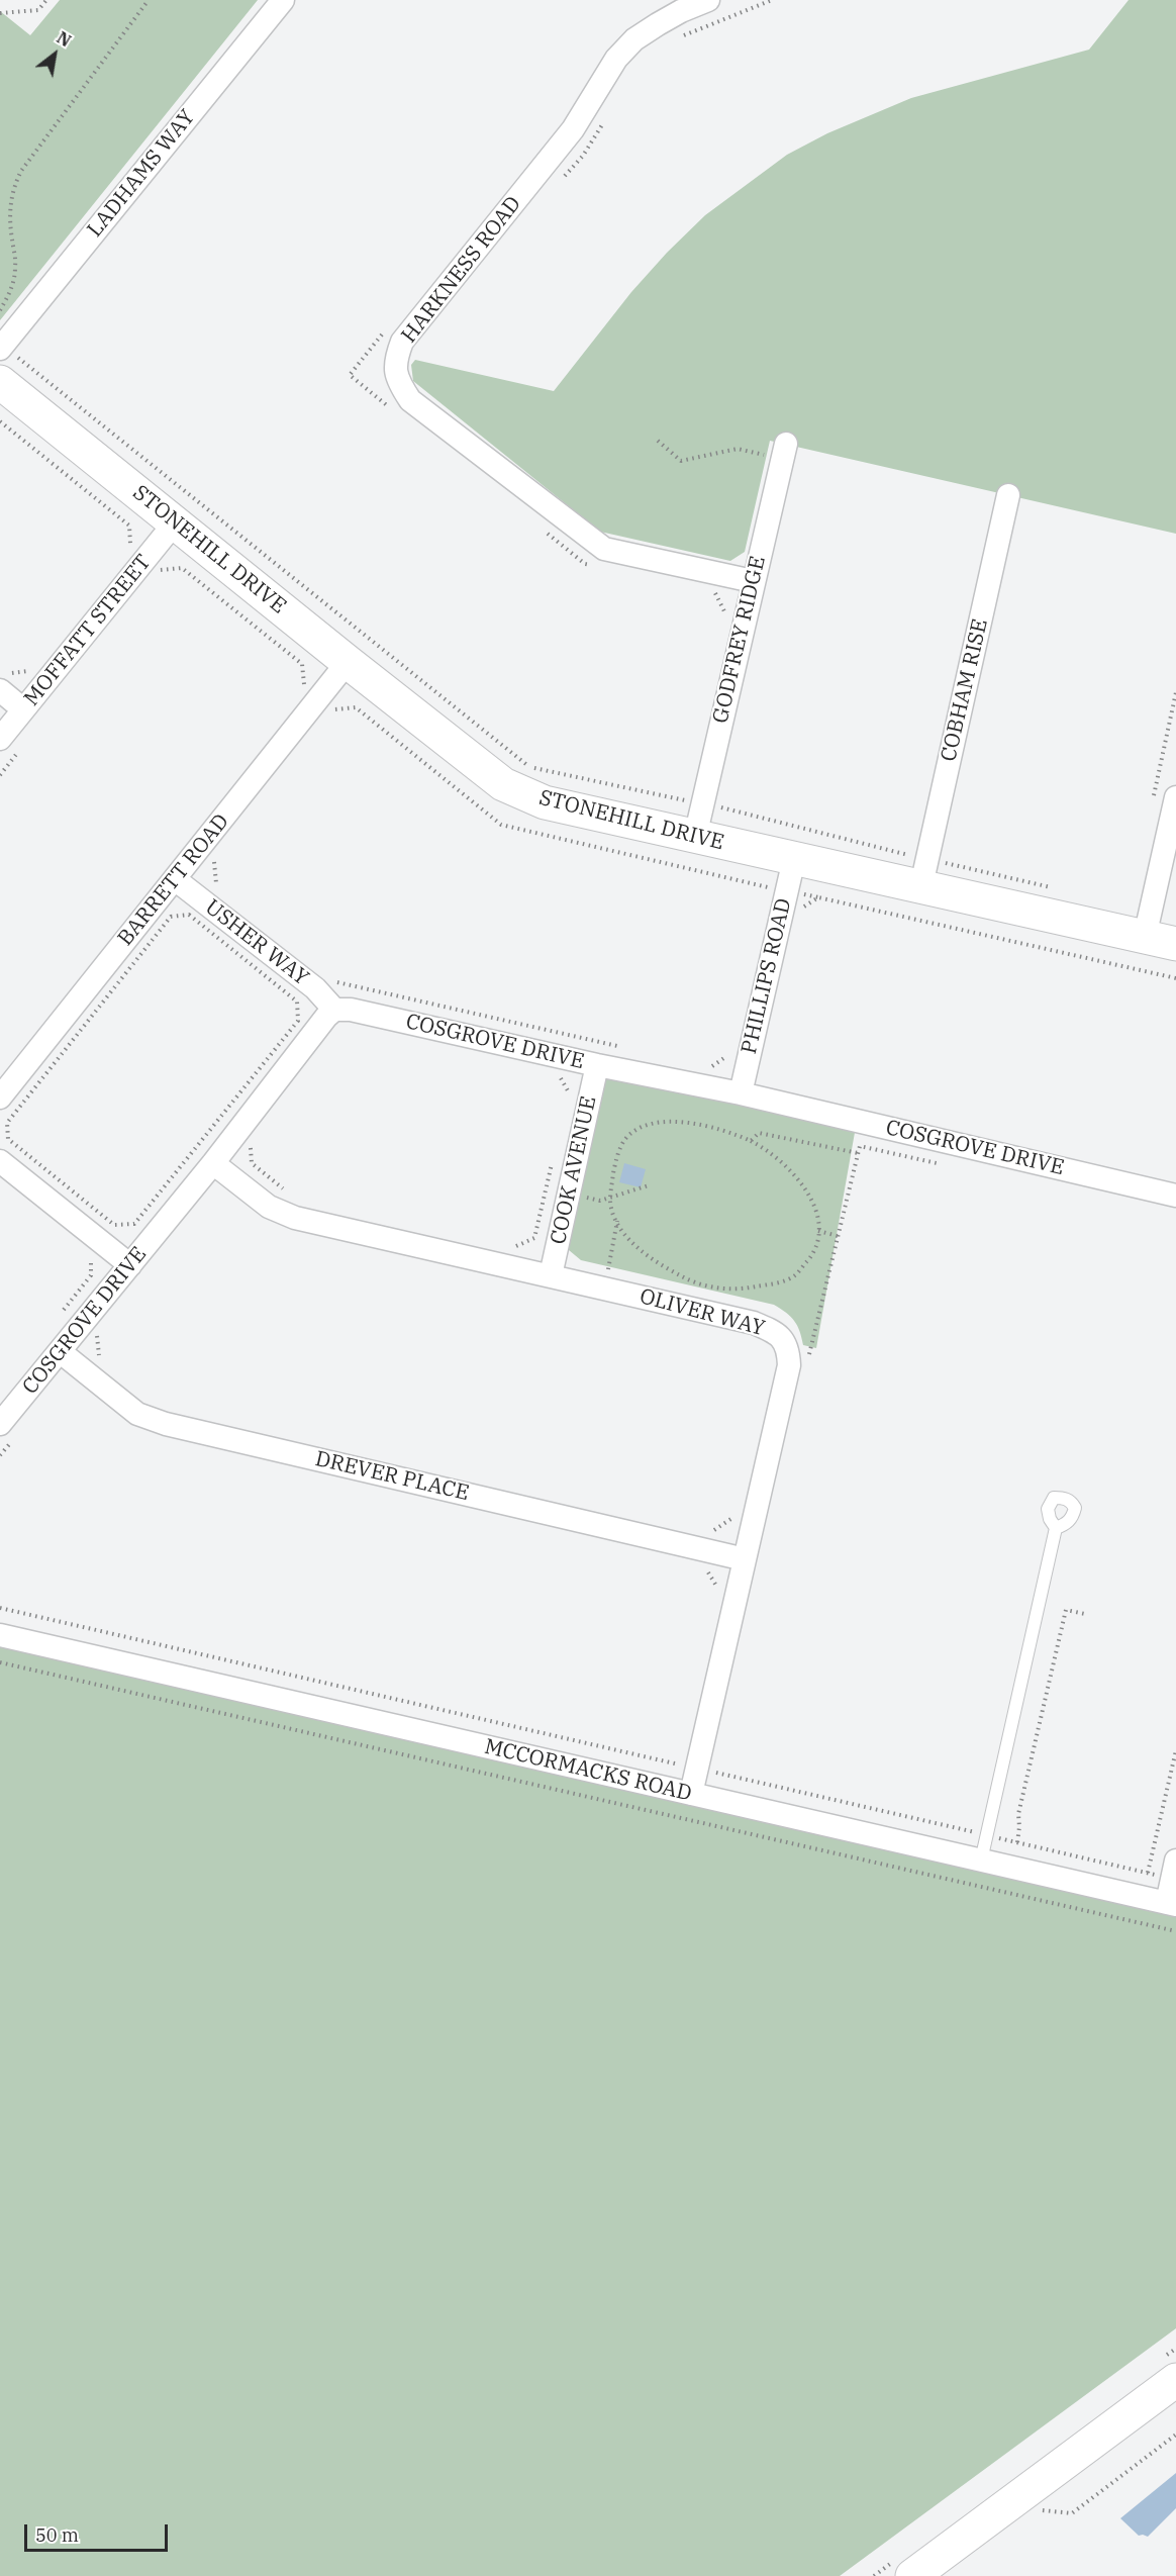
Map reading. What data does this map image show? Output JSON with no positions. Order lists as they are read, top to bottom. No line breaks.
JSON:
{"streets":{"street":["LADHAMS WAY","HARKNESS ROAD","STONEHILL DRIVE","MOFFATT STREET","GODFREY RIDGE","COBHAM RISE","BARRETT ROAD","USHER WAY","PHILLIPS ROAD","COSGROVE DRIVE","COOK AVENUE","OLIVER WAY","DREVER PLACE","MCCORMACKS ROAD"]},"crossings":[["HARKNESS ROAD","GODFREY RIDGE"],["STONEHILL DRIVE","MOFFATT STREET"],["STONEHILL DRIVE","GODFREY RIDGE"],["STONEHILL DRIVE","COBHAM RISE"],["STONEHILL DRIVE","BARRETT ROAD"],["STONEHILL DRIVE","PHILLIPS ROAD"],["BARRETT ROAD","USHER WAY"],["USHER WAY","COSGROVE DRIVE"],["PHILLIPS ROAD","COSGROVE DRIVE"],["COSGROVE DRIVE","COOK AVENUE"],["COSGROVE DRIVE","OLIVER WAY"],["COSGROVE DRIVE","DREVER PLACE"],["COOK AVENUE","OLIVER WAY"],["OLIVER WAY","DREVER PLACE"],["OLIVER WAY","MCCORMACKS ROAD"]],"scale_bar":"50 m","north":"top right"}
